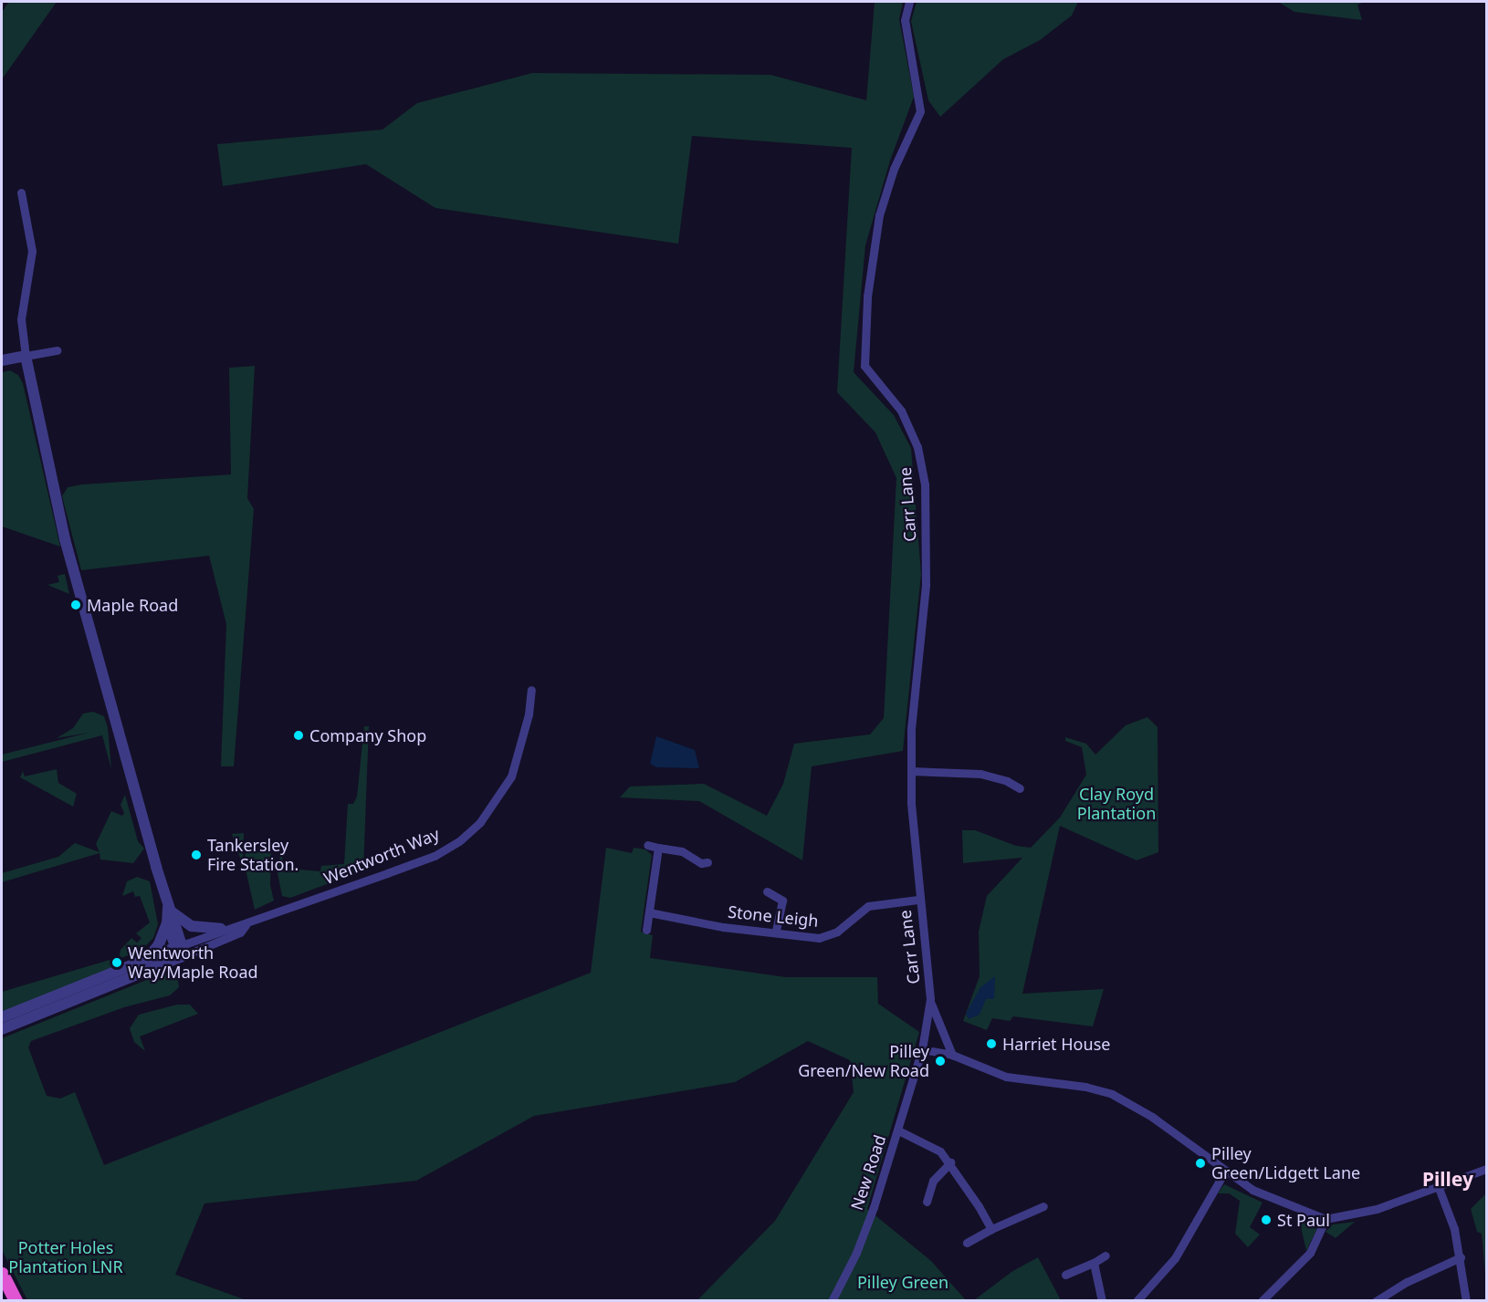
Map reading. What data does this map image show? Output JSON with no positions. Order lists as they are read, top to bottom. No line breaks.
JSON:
{"streets":{"street":["Carr Lane","Wentworth Way","Stone Leigh","New Road"]},"crossings":[["Carr Lane","Stone Leigh"],["Carr Lane","New Road"]],"districts":["Pilley"],"parks":["Clay Royd Plantation","Potter Holes Plantation LNR","Pilley Green"],"places":["Maple Road","Company Shop","Tankersley Fire Station.","Wentworth Way/Maple Road","Harriet House","Pilley Green/New Road","Pilley Green/Lidgett Lane","St Paul"]}
